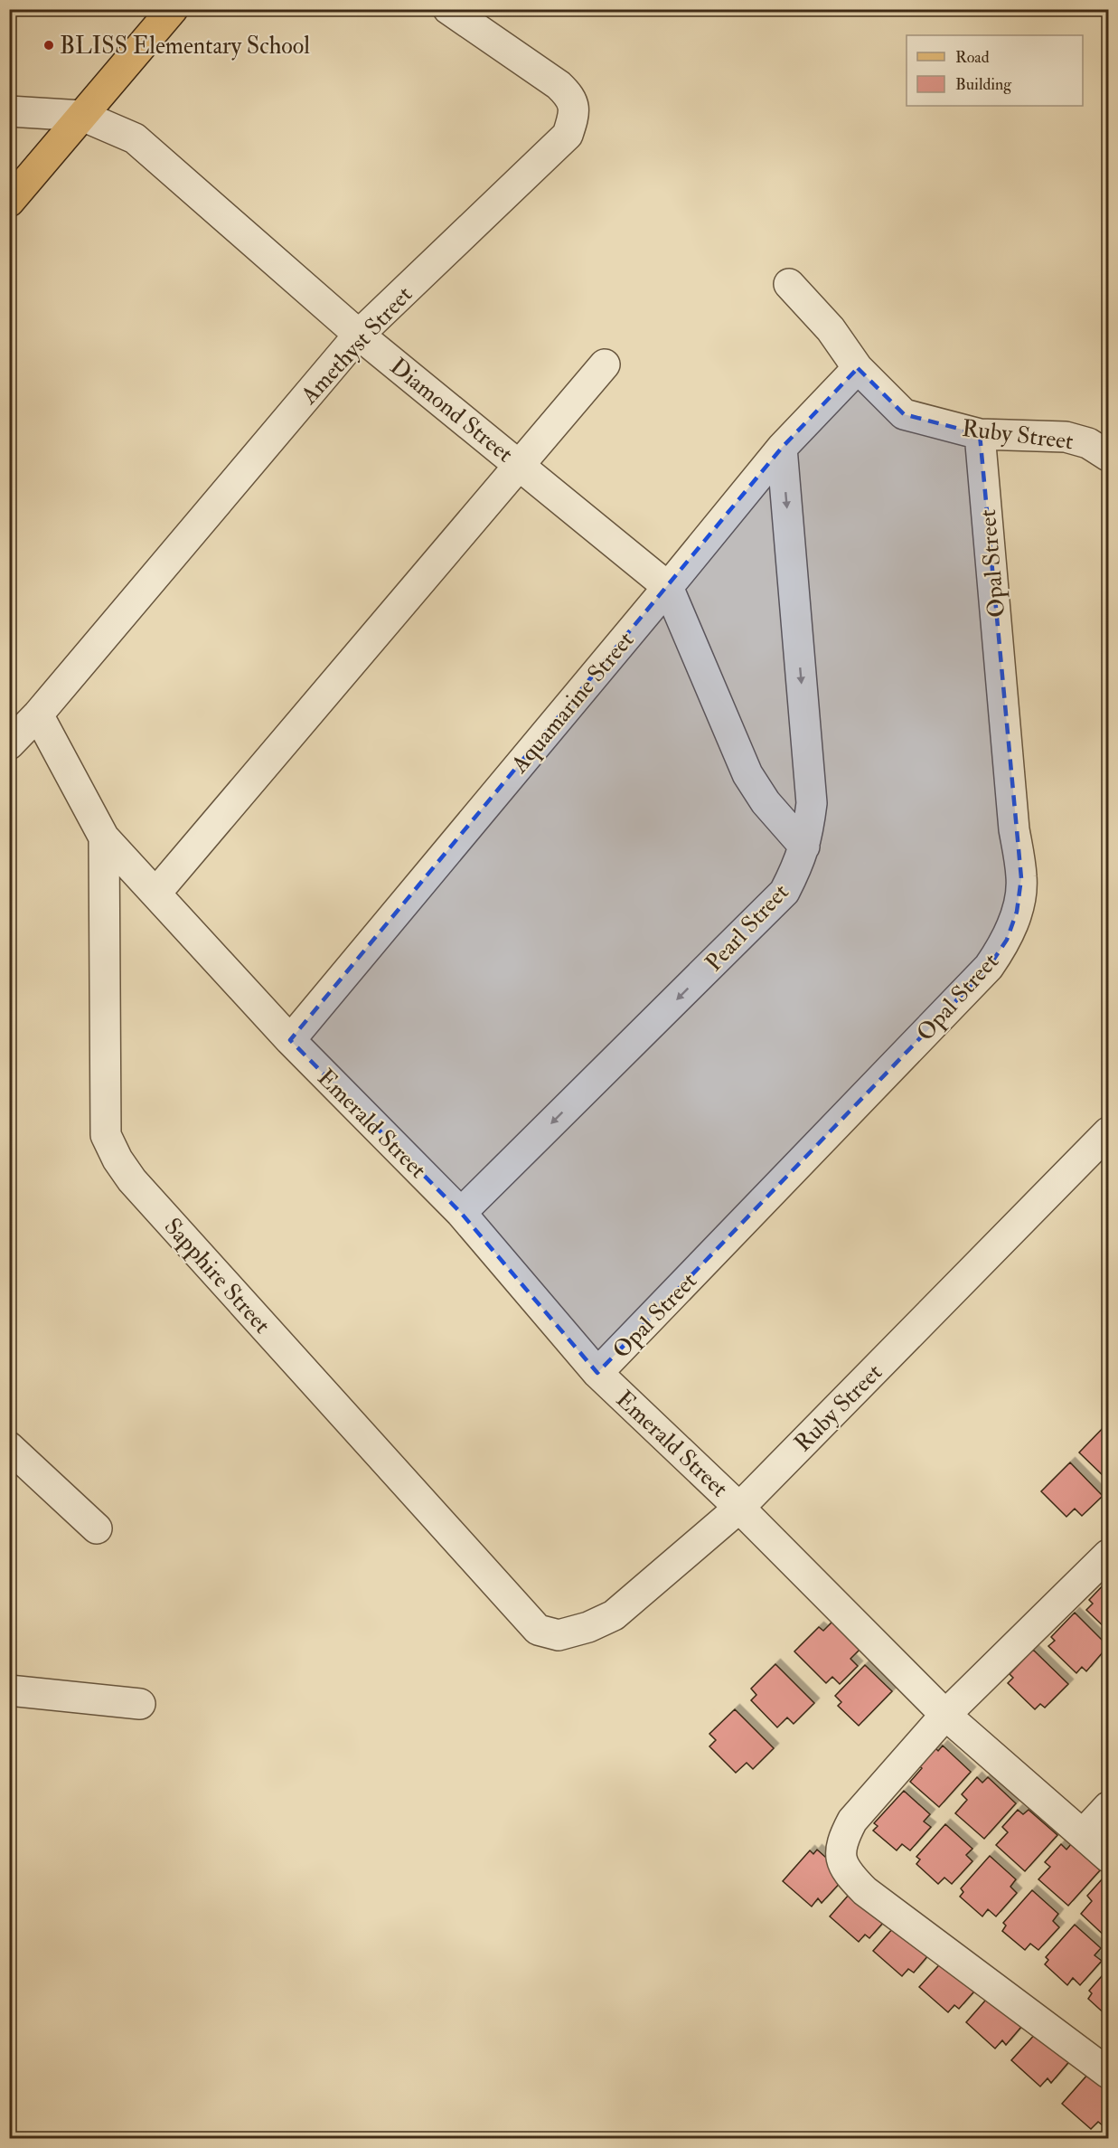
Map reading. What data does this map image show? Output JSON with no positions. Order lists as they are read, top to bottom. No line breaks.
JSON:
{"streets":{"street":["Amethyst Street","Diamond Street","Ruby Street","Opal Street","Aquamarine Street","Pearl Street","Emerald Street","Sapphire Street"]},"crossings":[["Amethyst Street","Diamond Street"],["Amethyst Street","Emerald Street"],["Diamond Street","Aquamarine Street"],["Ruby Street","Opal Street"],["Ruby Street","Aquamarine Street"],["Ruby Street","Emerald Street"],["Ruby Street","Sapphire Street"],["Opal Street","Emerald Street"],["Aquamarine Street","Pearl Street"],["Aquamarine Street","Emerald Street"],["Pearl Street","Emerald Street"],["Emerald Street","Sapphire Street"]],"one_way":["Pearl Street"],"places":["BLISS Elementary School"],"legend":["Road","Building"]}
